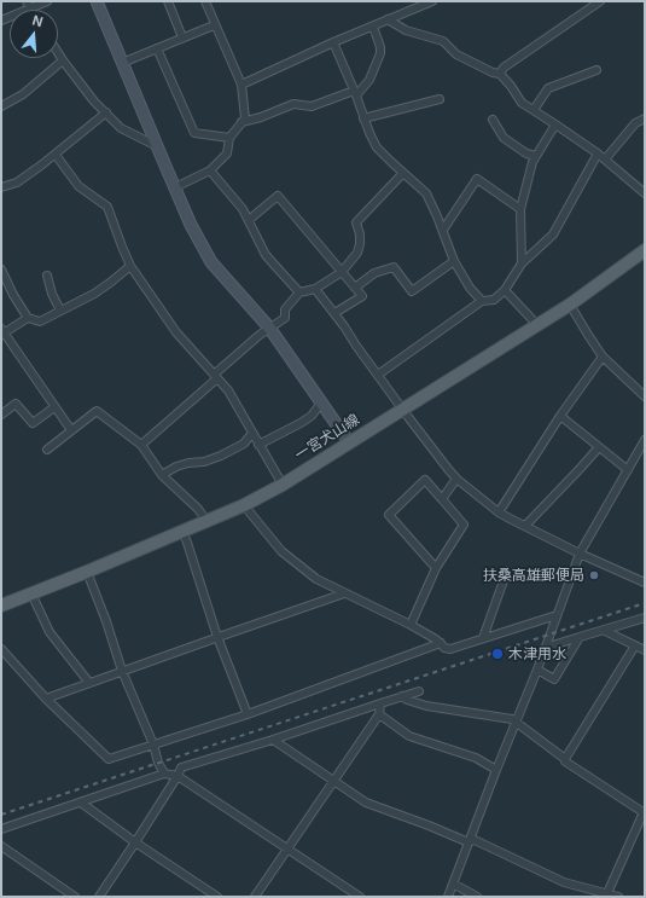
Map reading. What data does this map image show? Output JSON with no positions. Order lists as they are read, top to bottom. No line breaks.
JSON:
{"streets":{"main road":["一宮犬山線"]},"places":["扶桑高雄郵便局","木津用水"],"north":"top"}
